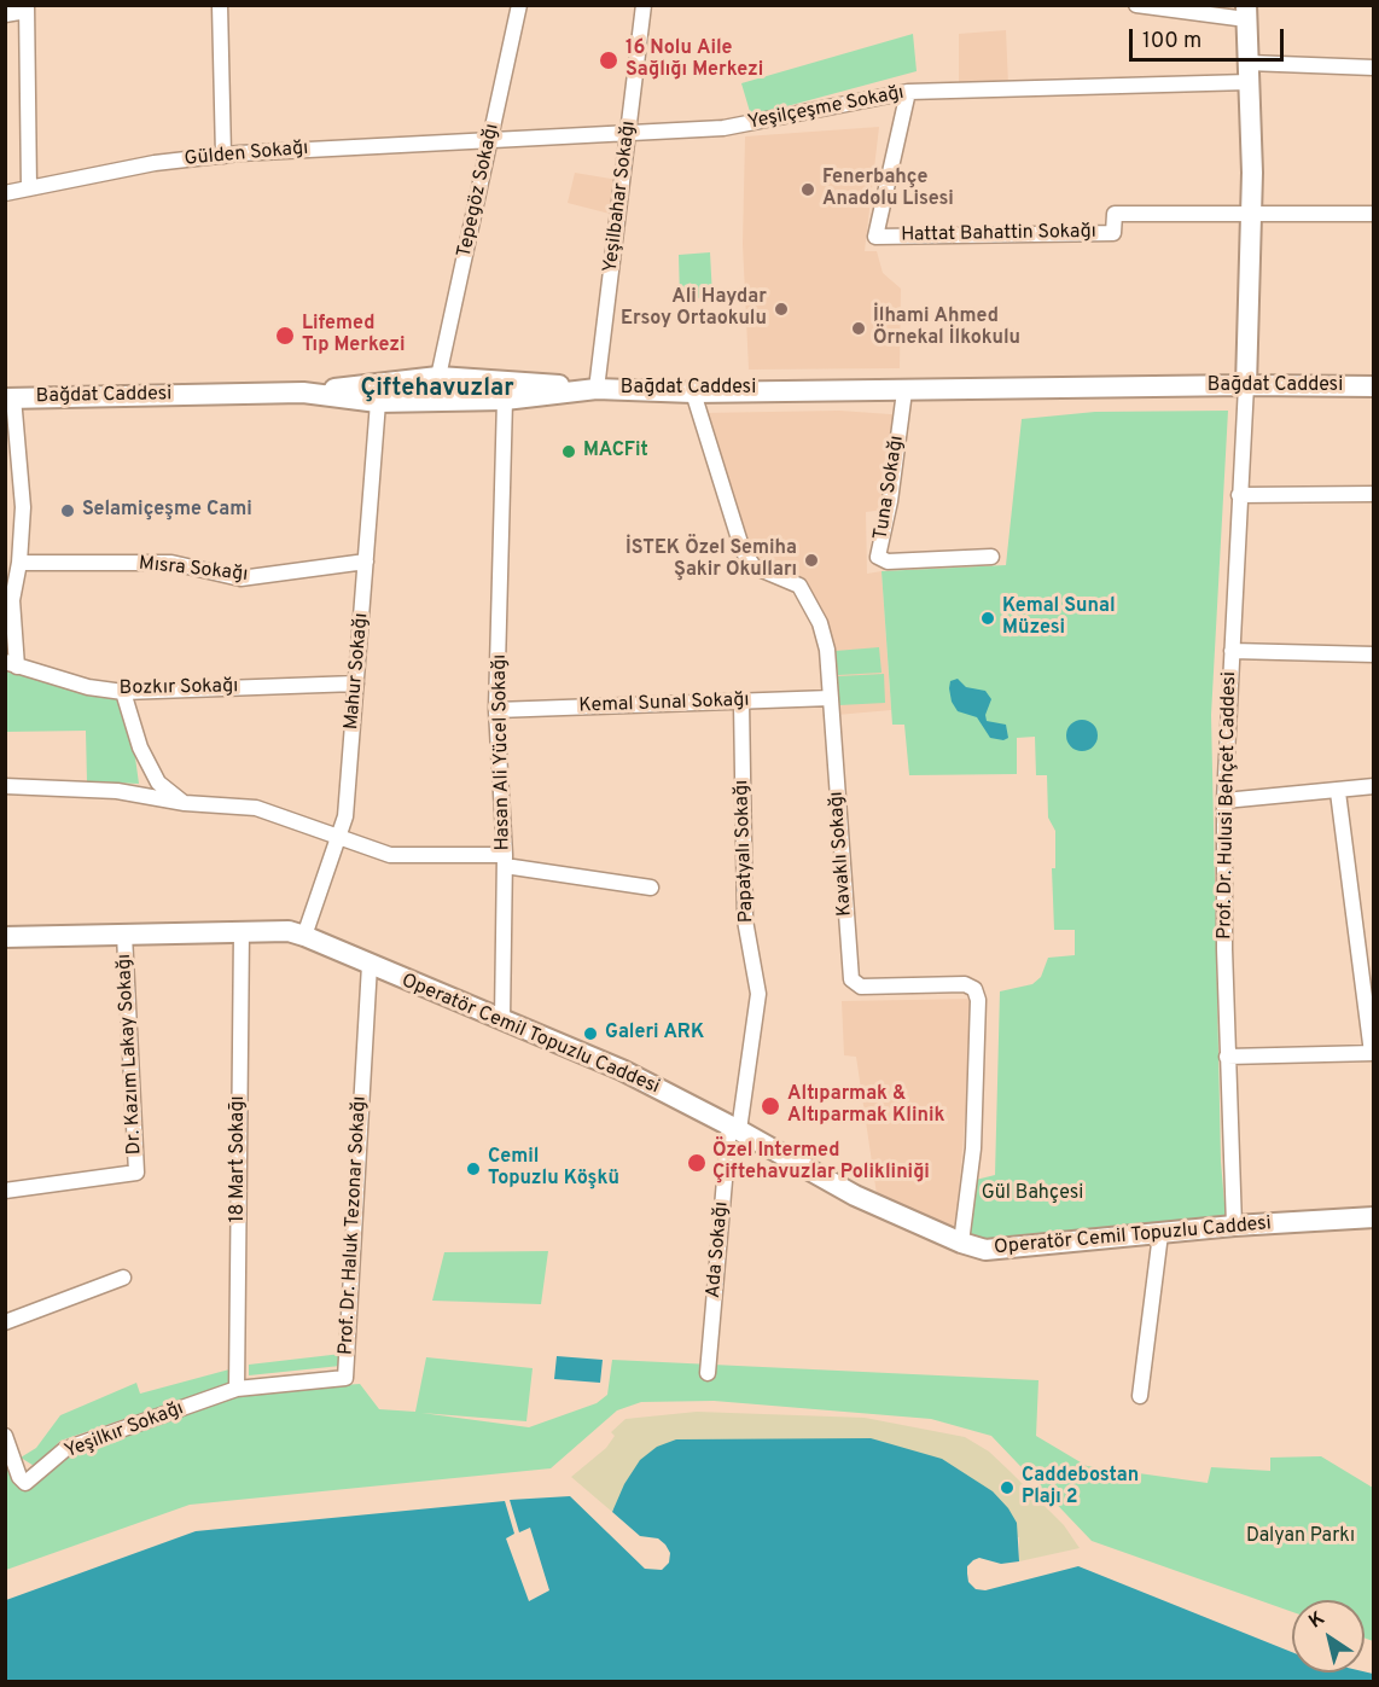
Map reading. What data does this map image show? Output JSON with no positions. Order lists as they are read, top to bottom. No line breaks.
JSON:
{"streets":{"main road":["Bağdat Caddesi","Operatör Cemil Topuzlu Caddesi"],"street":["Yeşilçeşme Sokağı","Gülden Sokağı","Tepegöz Sokağı","Yeşilbahar Sokağı","Hattat Bahattin Sokağı","Tuna Sokağı","Mısra Sokağı","Mahur Sokağı","Bozkır Sokağı","Kemal Sunal Sokağı","Hasan Ali Yücel Sokağı","Prof. Dr. Hulusi Behçet Caddesi","Papatyalı Sokağı","Kavaklı Sokağı","Dr. Kazım Lakay Sokağı","18 Mart Sokağı","Prof. Dr. Haluk Tezonar Sokağı","Ada Sokağı","Yeşilkır Sokağı"]},"crossings":[["Yeşilçeşme Sokağı","Gülden Sokağı"],["Yeşilçeşme Sokağı","Tepegöz Sokağı"],["Yeşilçeşme Sokağı","Yeşilbahar Sokağı"],["Yeşilçeşme Sokağı","Hattat Bahattin Sokağı"],["Gülden Sokağı","Tepegöz Sokağı"],["Yeşilbahar Sokağı","Bağdat Caddesi"],["Bağdat Caddesi","Tuna Sokağı"],["Bağdat Caddesi","Mahur Sokağı"],["Bağdat Caddesi","Hasan Ali Yücel Sokağı"],["Bağdat Caddesi","Prof. Dr. Hulusi Behçet Caddesi"],["Bağdat Caddesi","Kavaklı Sokağı"],["Mısra Sokağı","Mahur Sokağı"],["Mahur Sokağı","Bozkır Sokağı"],["Mahur Sokağı","Operatör Cemil Topuzlu Caddesi"],["Kemal Sunal Sokağı","Hasan Ali Yücel Sokağı"],["Kemal Sunal Sokağı","Papatyalı Sokağı"],["Kemal Sunal Sokağı","Kavaklı Sokağı"],["Hasan Ali Yücel Sokağı","Operatör Cemil Topuzlu Caddesi"],["Prof. Dr. Hulusi Behçet Caddesi","Operatör Cemil Topuzlu Caddesi"],["Papatyalı Sokağı","Operatör Cemil Topuzlu Caddesi"],["Papatyalı Sokağı","Ada Sokağı"],["Kavaklı Sokağı","Operatör Cemil Topuzlu Caddesi"],["Operatör Cemil Topuzlu Caddesi","Dr. Kazım Lakay Sokağı"],["Operatör Cemil Topuzlu Caddesi","18 Mart Sokağı"],["Operatör Cemil Topuzlu Caddesi","Prof. Dr. Haluk Tezonar Sokağı"],["Operatör Cemil Topuzlu Caddesi","Ada Sokağı"],["18 Mart Sokağı","Prof. Dr. Haluk Tezonar Sokağı"],["18 Mart Sokağı","Yeşilkır Sokağı"],["Prof. Dr. Haluk Tezonar Sokağı","Yeşilkır Sokağı"]],"districts":["Çiftehavuzlar"],"parks":["Gül Bahçesi","Dalyan Parkı"],"places":["16 Nolu Aile Sağlığı Merkezi","Fenerbahçe Anadolu Lisesi","Ali Haydar Ersoy Ortaokulu","İlhami Ahmed Örnekal İlkokulu","Lifemed Tıp Merkezi","MACFit","Selamiçeşme Cami","İSTEK Özel Semiha Şakir Okulları","Kemal Sunal Müzesi","Galeri ARK","Altıparmak & Altıparmak Klinik","Özel Intermed Çiftehavuzlar Polikliniği","Cemil Topuzlu Köşkü","Caddebostan Plajı 2"],"scale_bar":"100 m","north":"top left"}
